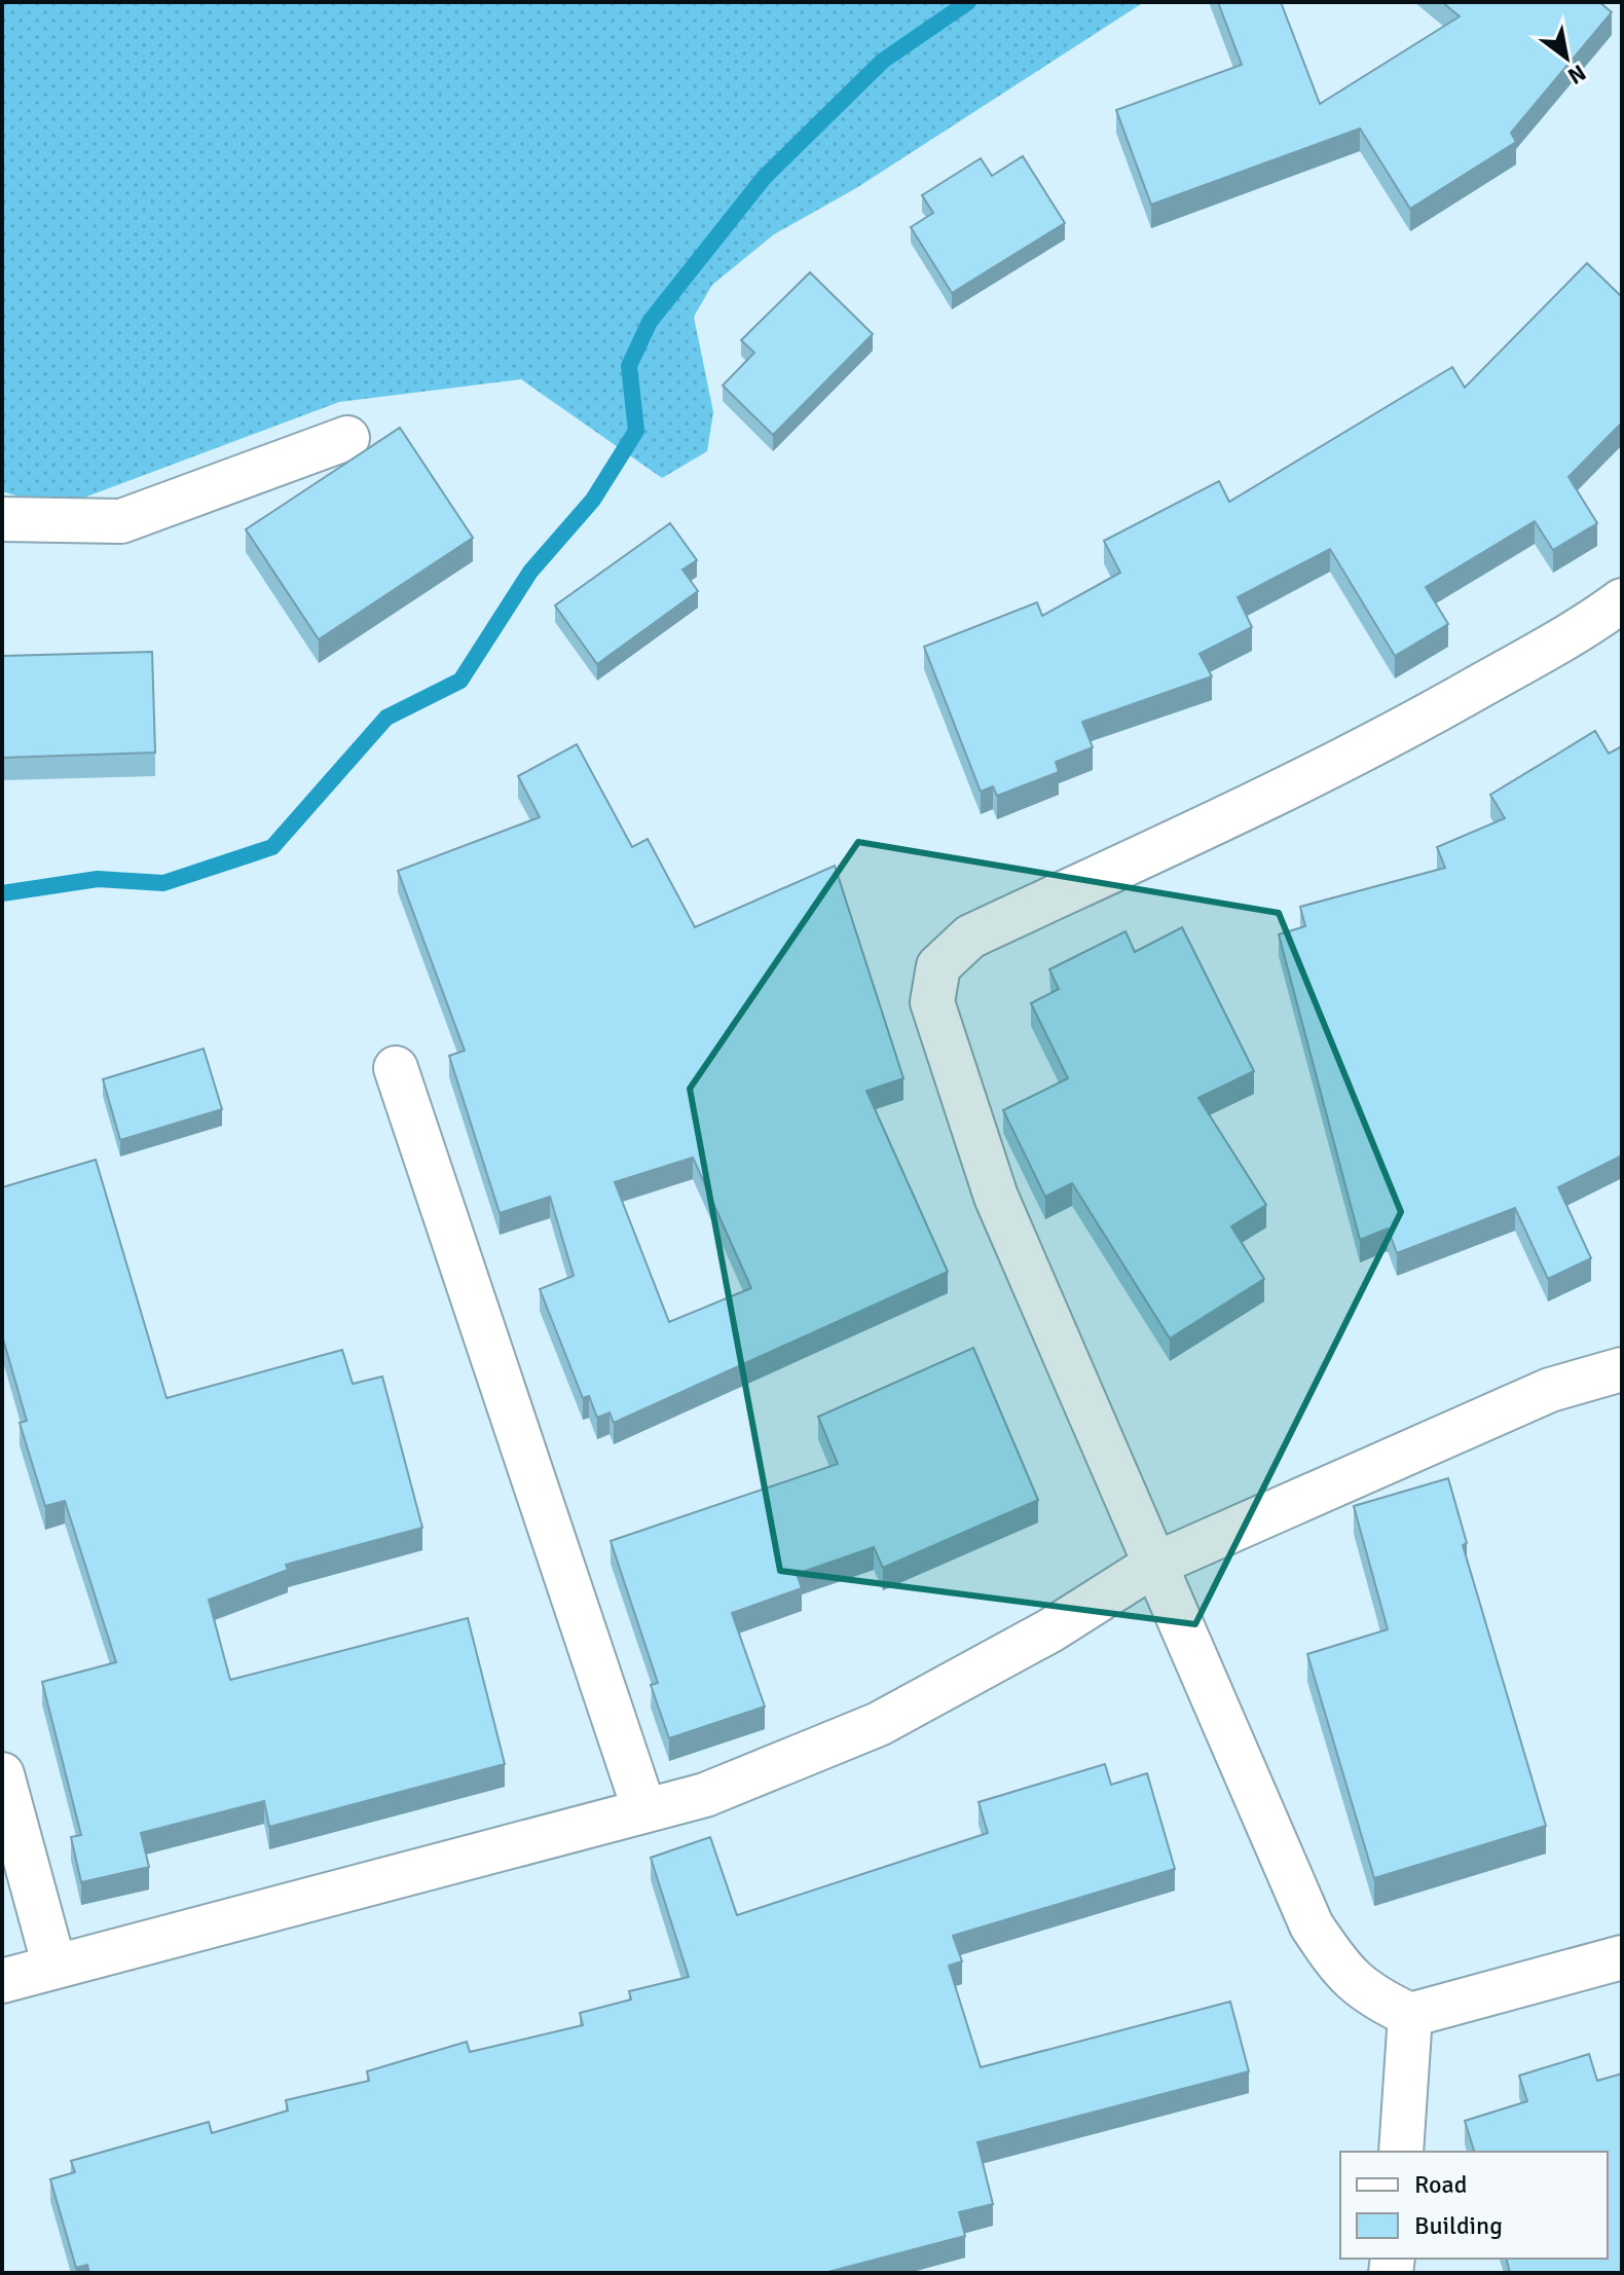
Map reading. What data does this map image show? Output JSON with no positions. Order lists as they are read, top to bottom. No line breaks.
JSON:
{"legend":["Road","Building"],"north":"bottom right"}
